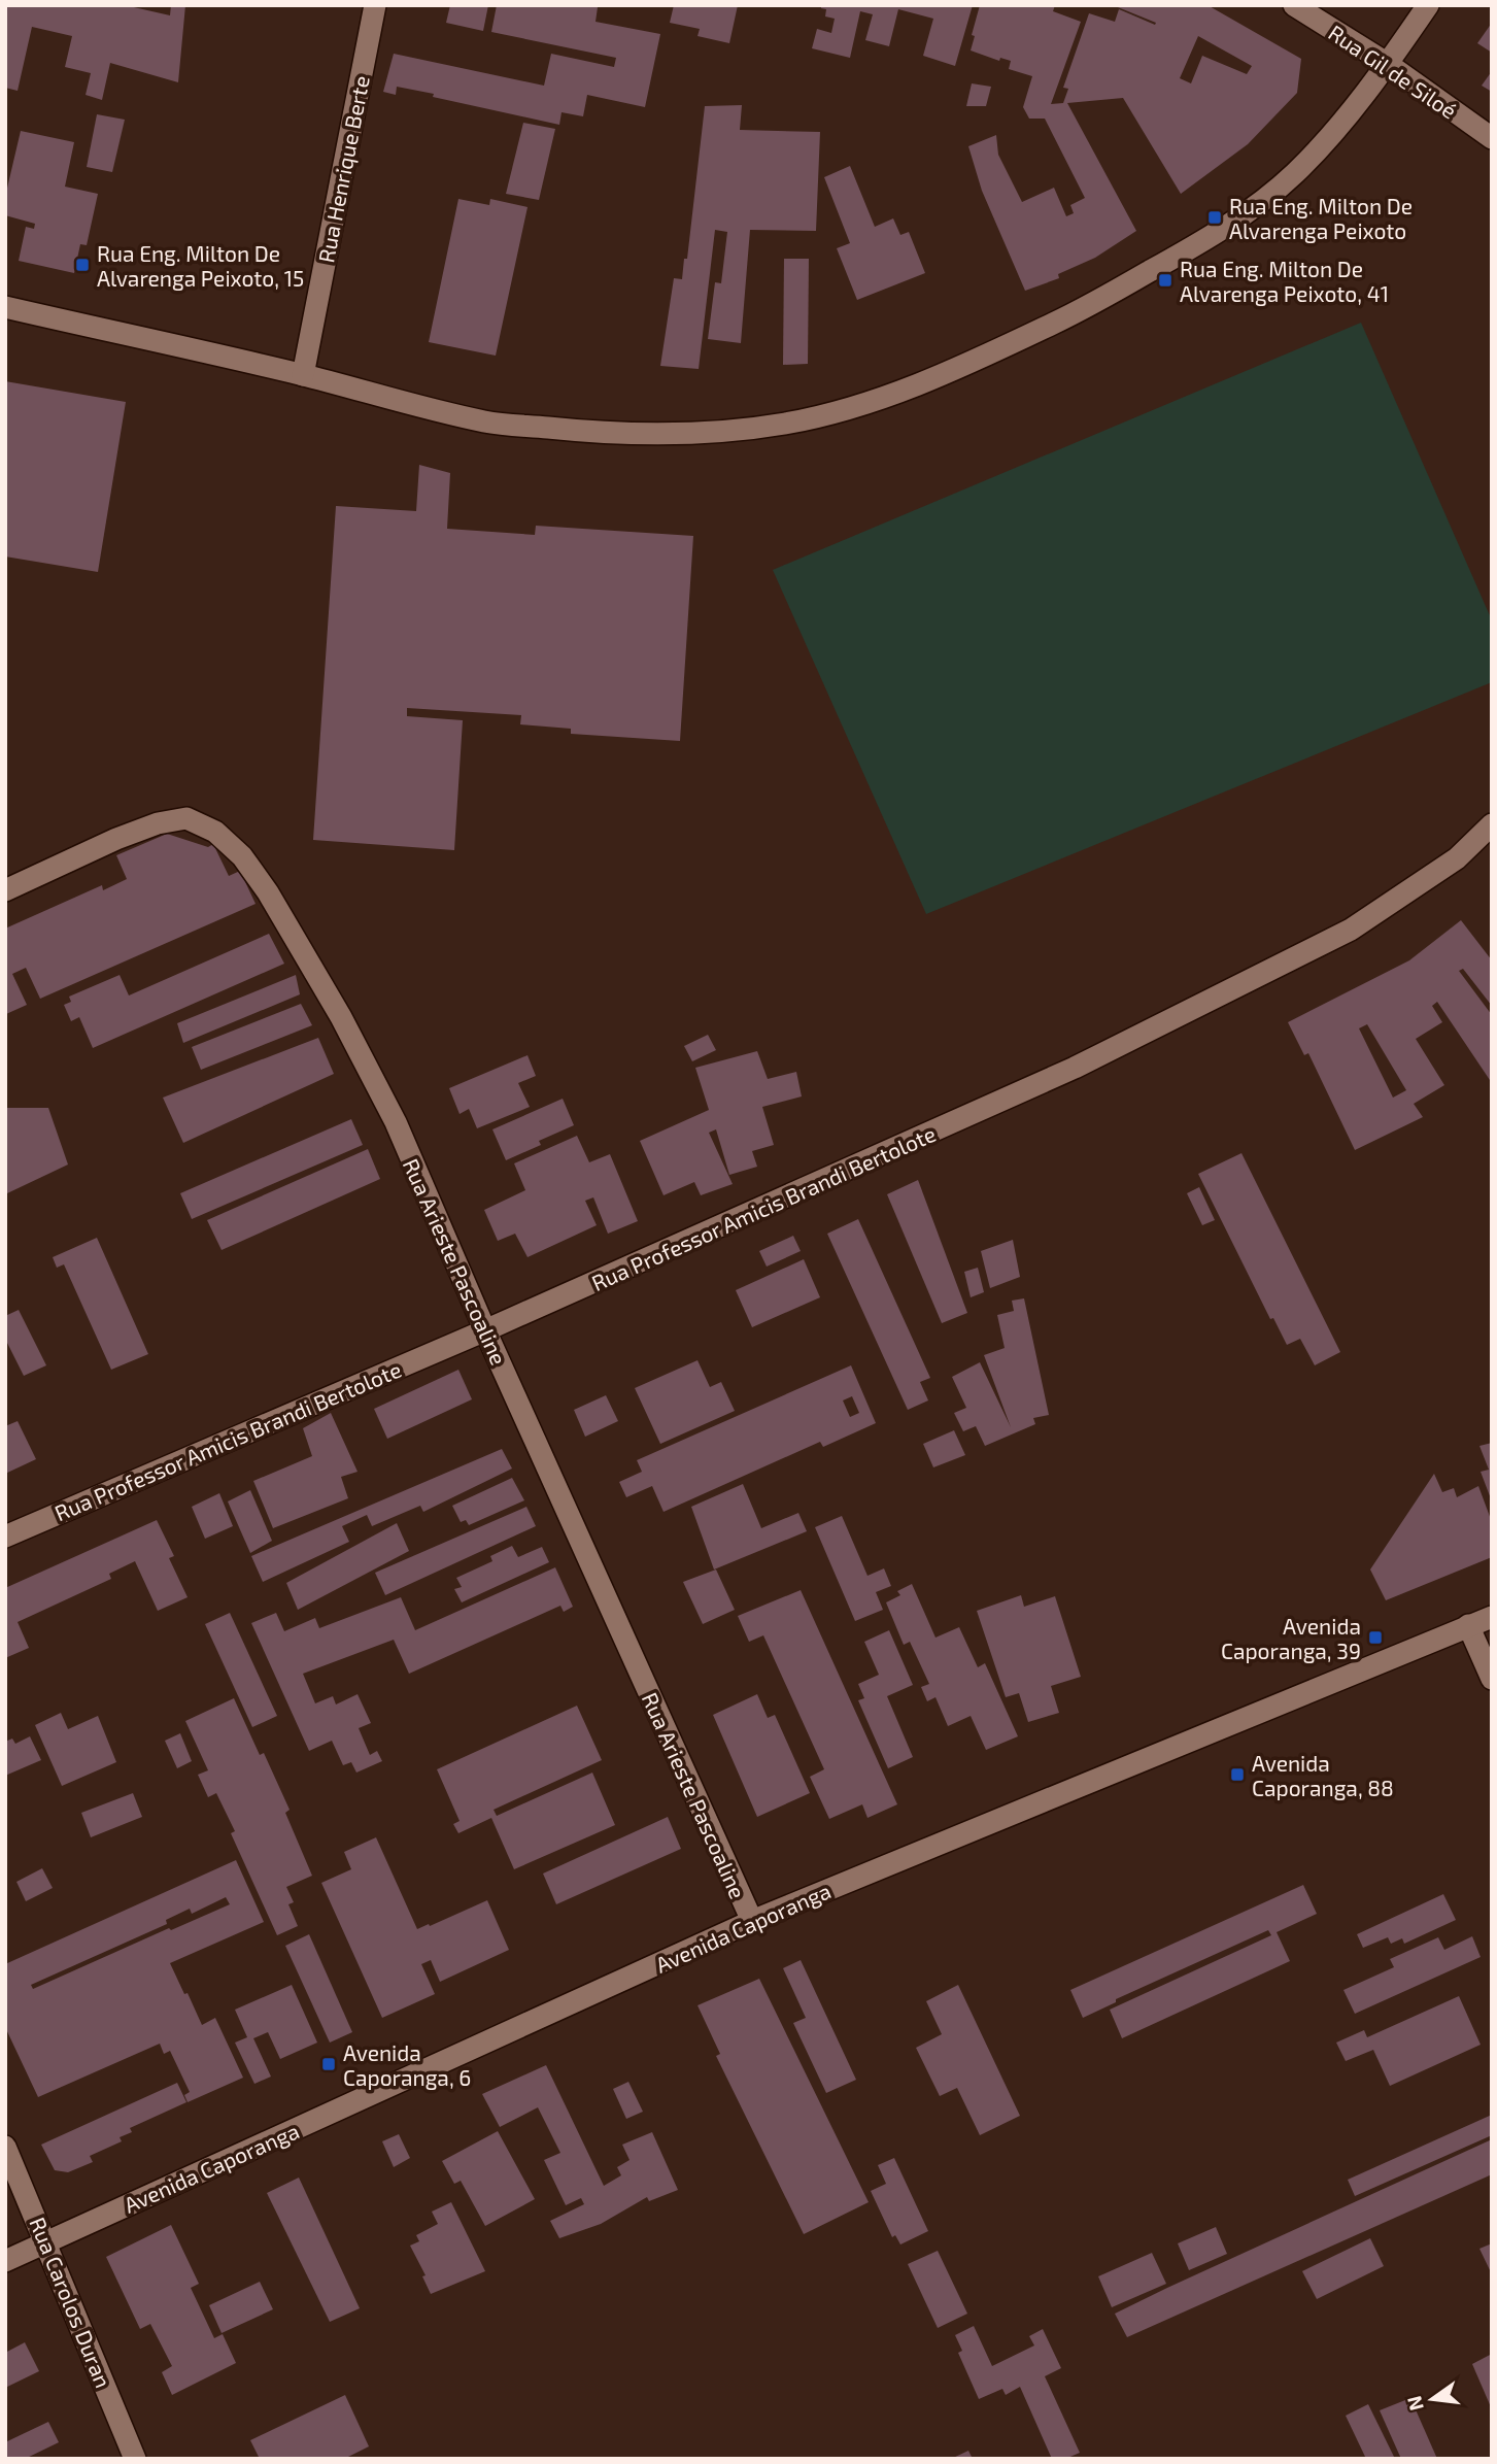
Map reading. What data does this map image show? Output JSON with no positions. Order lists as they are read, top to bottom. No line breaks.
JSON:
{"streets":{"street":["Rua Gil de Siloé","Rua Henrique Berte","Rua Professor Amicis Brandi Bertolote","Rua Arieste Pascoaline","Avenida Caporanga","Rua Carolos Duran"]},"crossings":[["Rua Professor Amicis Brandi Bertolote","Rua Arieste Pascoaline"],["Rua Arieste Pascoaline","Avenida Caporanga"],["Avenida Caporanga","Rua Carolos Duran"]],"places":{"transit":["Rua Eng. Milton De Alvarenga Peixoto","Rua Eng. Milton De Alvarenga Peixoto, 15","Rua Eng. Milton De Alvarenga Peixoto, 41","Avenida Caporanga, 39","Avenida Caporanga, 88","Avenida Caporanga, 6"]},"north":"left"}
